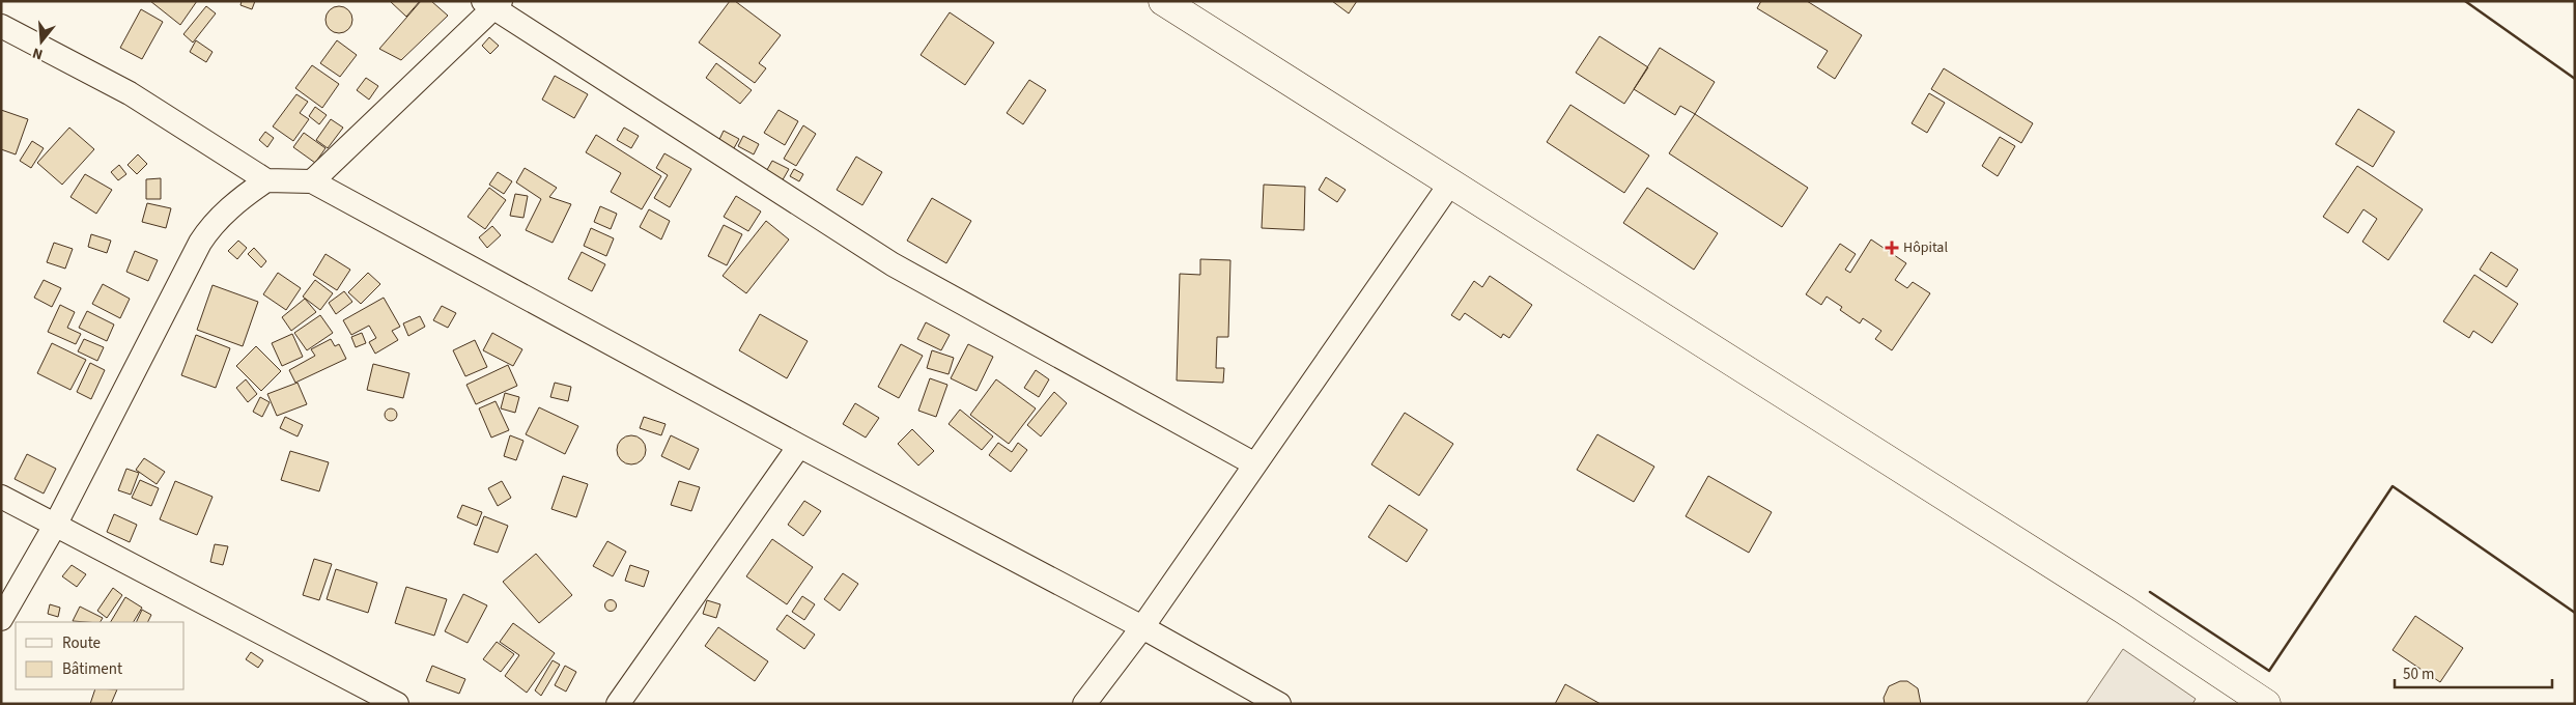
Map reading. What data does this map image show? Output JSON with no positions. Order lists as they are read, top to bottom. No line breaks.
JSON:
{"places":{"health":["Hôpital"]},"legend":["Route","Bâtiment"],"scale_bar":"50 m","north":"bottom"}
